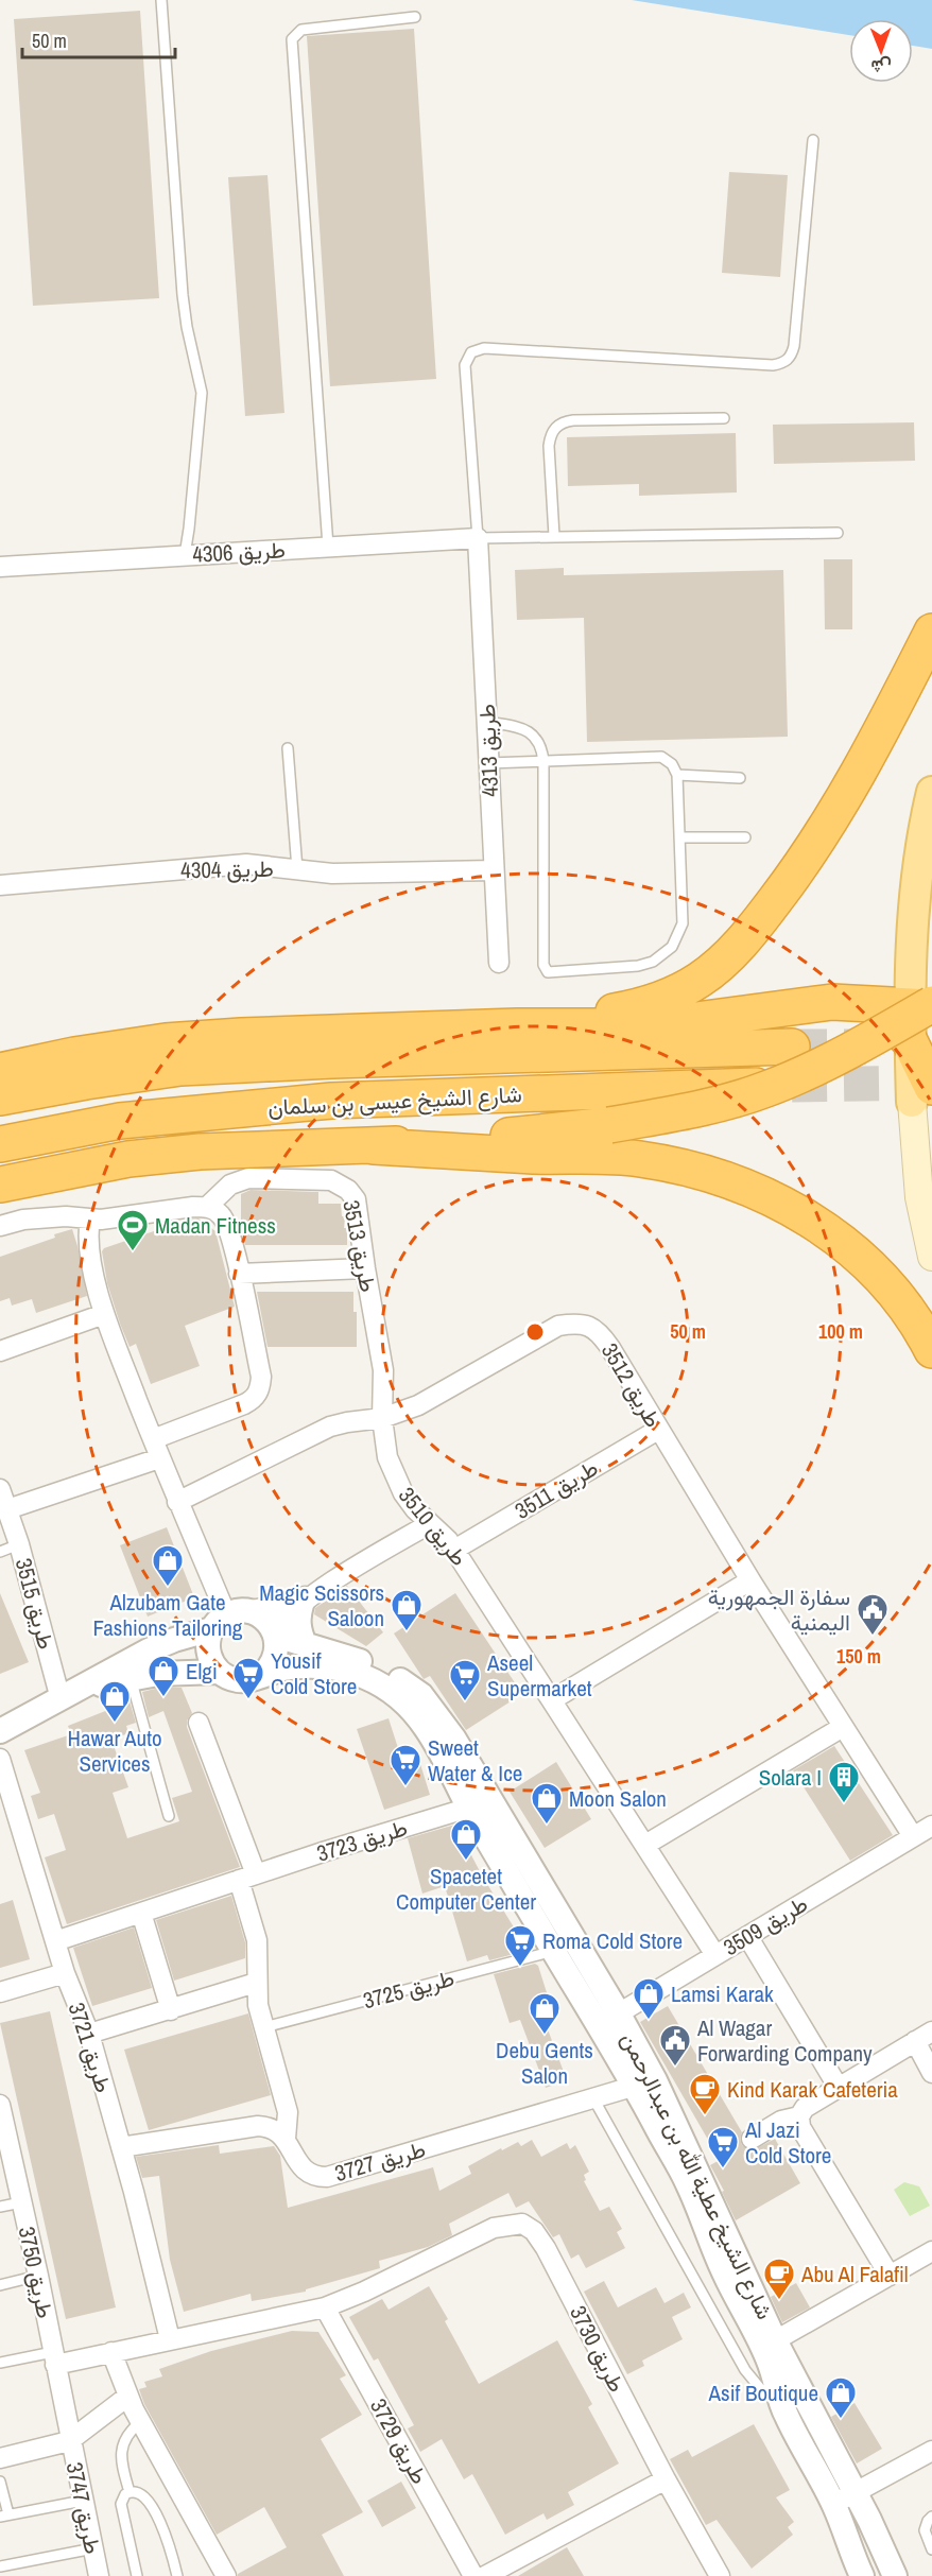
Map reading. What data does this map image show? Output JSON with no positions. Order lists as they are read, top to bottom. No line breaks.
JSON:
{"streets":{"highway":["شارع الشيخ عيسى بن سلمان"],"street":["طريق 4306","طريق 4313","طريق 4304","طريق 3513","طريق 3512","طريق 3511","طريق 3510","طريق 3515","طريق 3723","طريق 3509","طريق 3721","طريق 3727","شارع الشيخ عطية الله بن عبدالرحمن","طريق 3750","طريق 3730","طريق 3729","طريق 3747"],"lane":["طريق 3725"]},"crossings":[["طريق 4306","طريق 4313"],["طريق 4313","طريق 4304"],["طريق 3513","طريق 3512"],["طريق 3513","طريق 3510"],["طريق 3512","طريق 3511"],["طريق 3512","طريق 3510"],["طريق 3512","طريق 3509"],["طريق 3511","طريق 3510"],["طريق 3510","طريق 3509"],["طريق 3723","طريق 3721"],["طريق 3723","شارع الشيخ عطية الله بن عبدالرحمن"],["طريق 3509","شارع الشيخ عطية الله بن عبدالرحمن"],["طريق 3725","شارع الشيخ عطية الله بن عبدالرحمن"],["طريق 3727","شارع الشيخ عطية الله بن عبدالرحمن"],["طريق 3750","طريق 3747"],["طريق 3730","طريق 3729"]],"places":{"sports":["Madan Fitness"],"shop":["Alzubam Gate Fashions Tailoring","Magic Scissors Saloon","Elgi","Hawar Auto Services","Moon Salon","Spacetet Computer Center","Lamsi Karak","Debu Gents Salon","Asif Boutique"],"public building":["سفارة الجمهورية اليمنية","Al Wagar Forwarding Company"],"supermarket":["Yousif Cold Store","Aseel Supermarket","Sweet Water & Ice","Roma Cold Store","Al Jazi Cold Store"],"building":["Solara I"],"cafe":["Kind Karak Cafeteria","Abu Al Falafil"]},"scale_bar":"50 m","north":"bottom","rings":["50 m","100 m","150 m"]}
